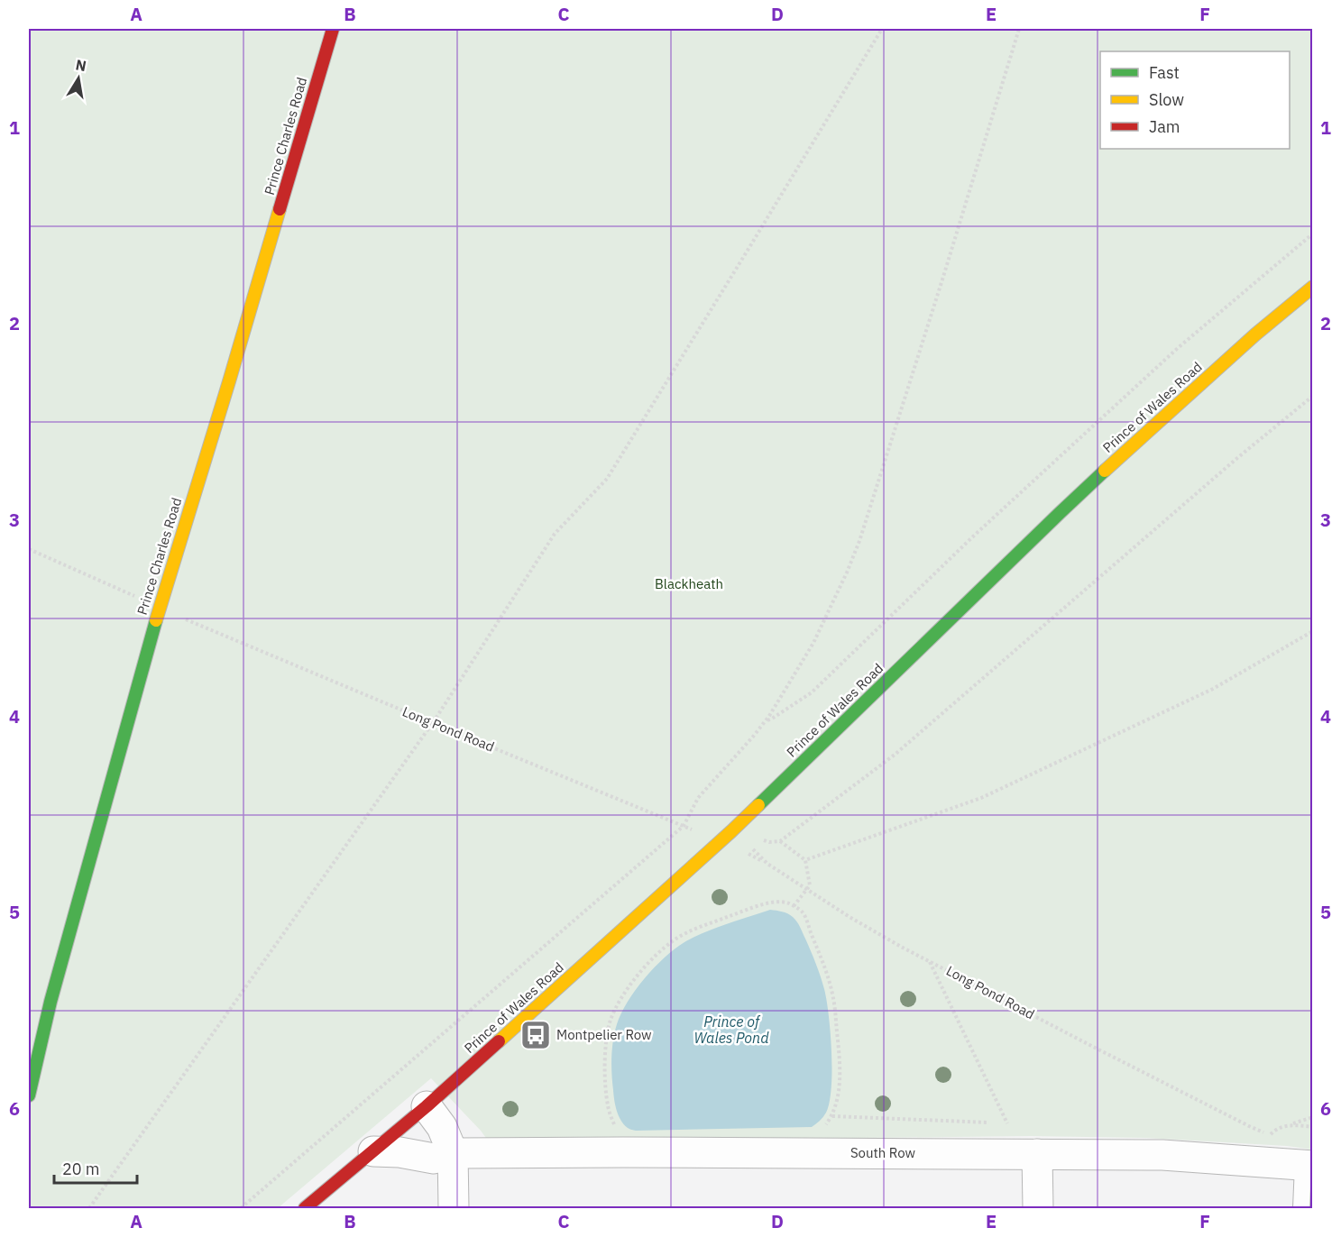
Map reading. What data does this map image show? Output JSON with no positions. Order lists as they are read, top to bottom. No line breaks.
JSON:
{"streets":{"main road":["Prince Charles Road","Prince of Wales Road"],"street":["South Row"],"path":["Long Pond Road"]},"crossings":[["Prince of Wales Road","South Row"],["Long Pond Road","South Row"]],"water":["Prince of Wales Pond"],"parks":["Blackheath"],"places":{"bus stop":["Montpelier Row"]},"legend":["Fast","Slow","Jam"],"scale_bar":"20 m","north":"top","grid":{"columns":["A","B","C","D","E","F"],"rows":["1","2","3","4","5","6"]}}
